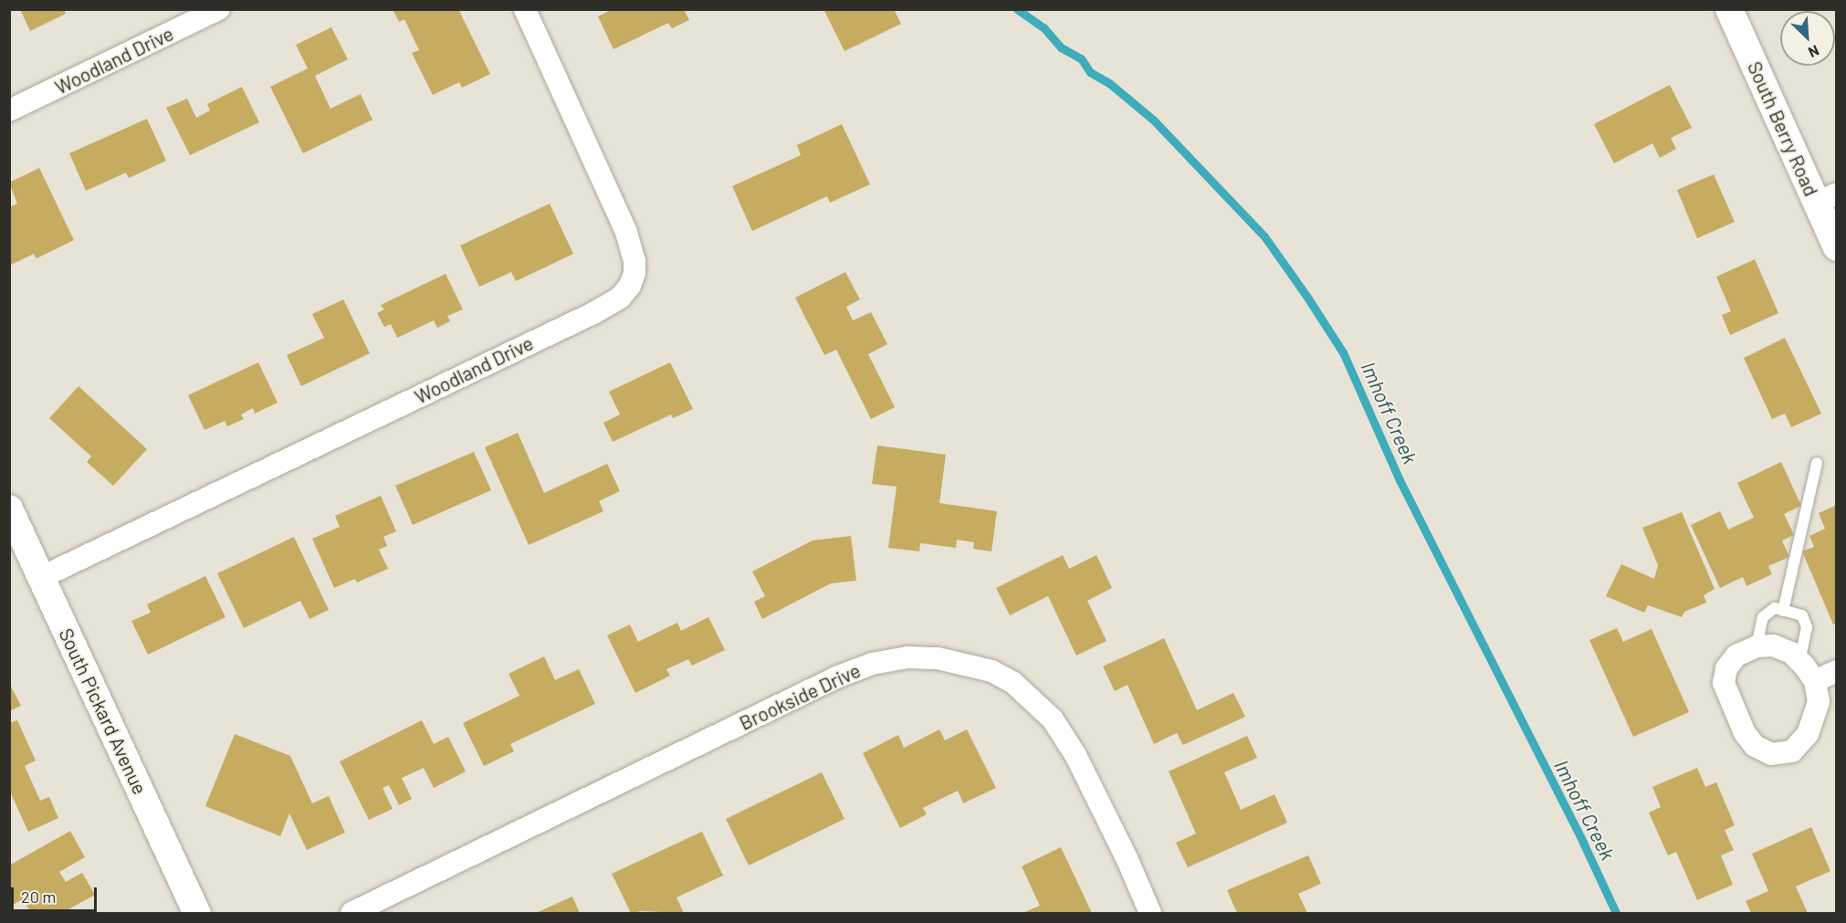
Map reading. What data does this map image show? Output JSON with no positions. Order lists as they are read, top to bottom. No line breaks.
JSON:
{"streets":{"street":["Woodland Drive","South Berry Road","Brookside Drive","South Pickard Avenue"]},"crossings":[["Woodland Drive","South Pickard Avenue"]],"water":["Imhoff Creek"],"scale_bar":"20 m","north":"bottom right"}
